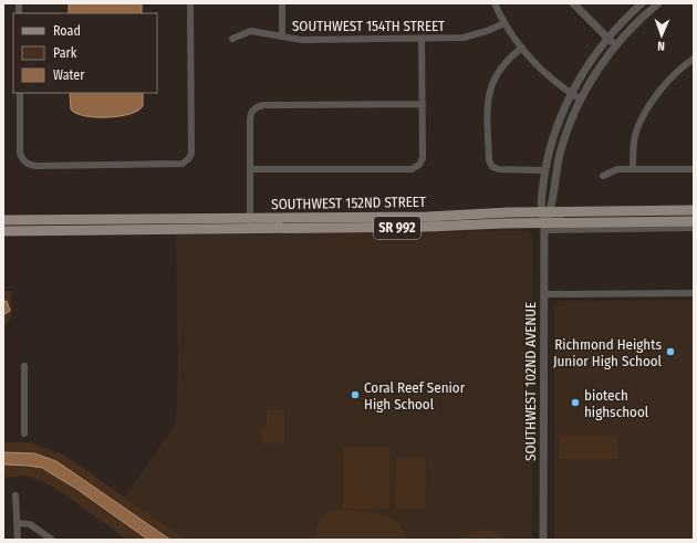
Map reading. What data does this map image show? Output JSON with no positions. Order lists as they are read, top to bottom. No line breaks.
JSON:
{"streets":{"main road":["SOUTHWEST 152ND STREET","SR 992"],"street":["SOUTHWEST 154TH STREET","SOUTHWEST 102ND AVENUE"]},"crossings":[["SOUTHWEST 152ND STREET","SOUTHWEST 102ND AVENUE"]],"places":["Richmond Heights Junior High School","Coral Reef Senior High School","biotech highschool"],"legend":["Road","Park","Water"],"north":"bottom"}
